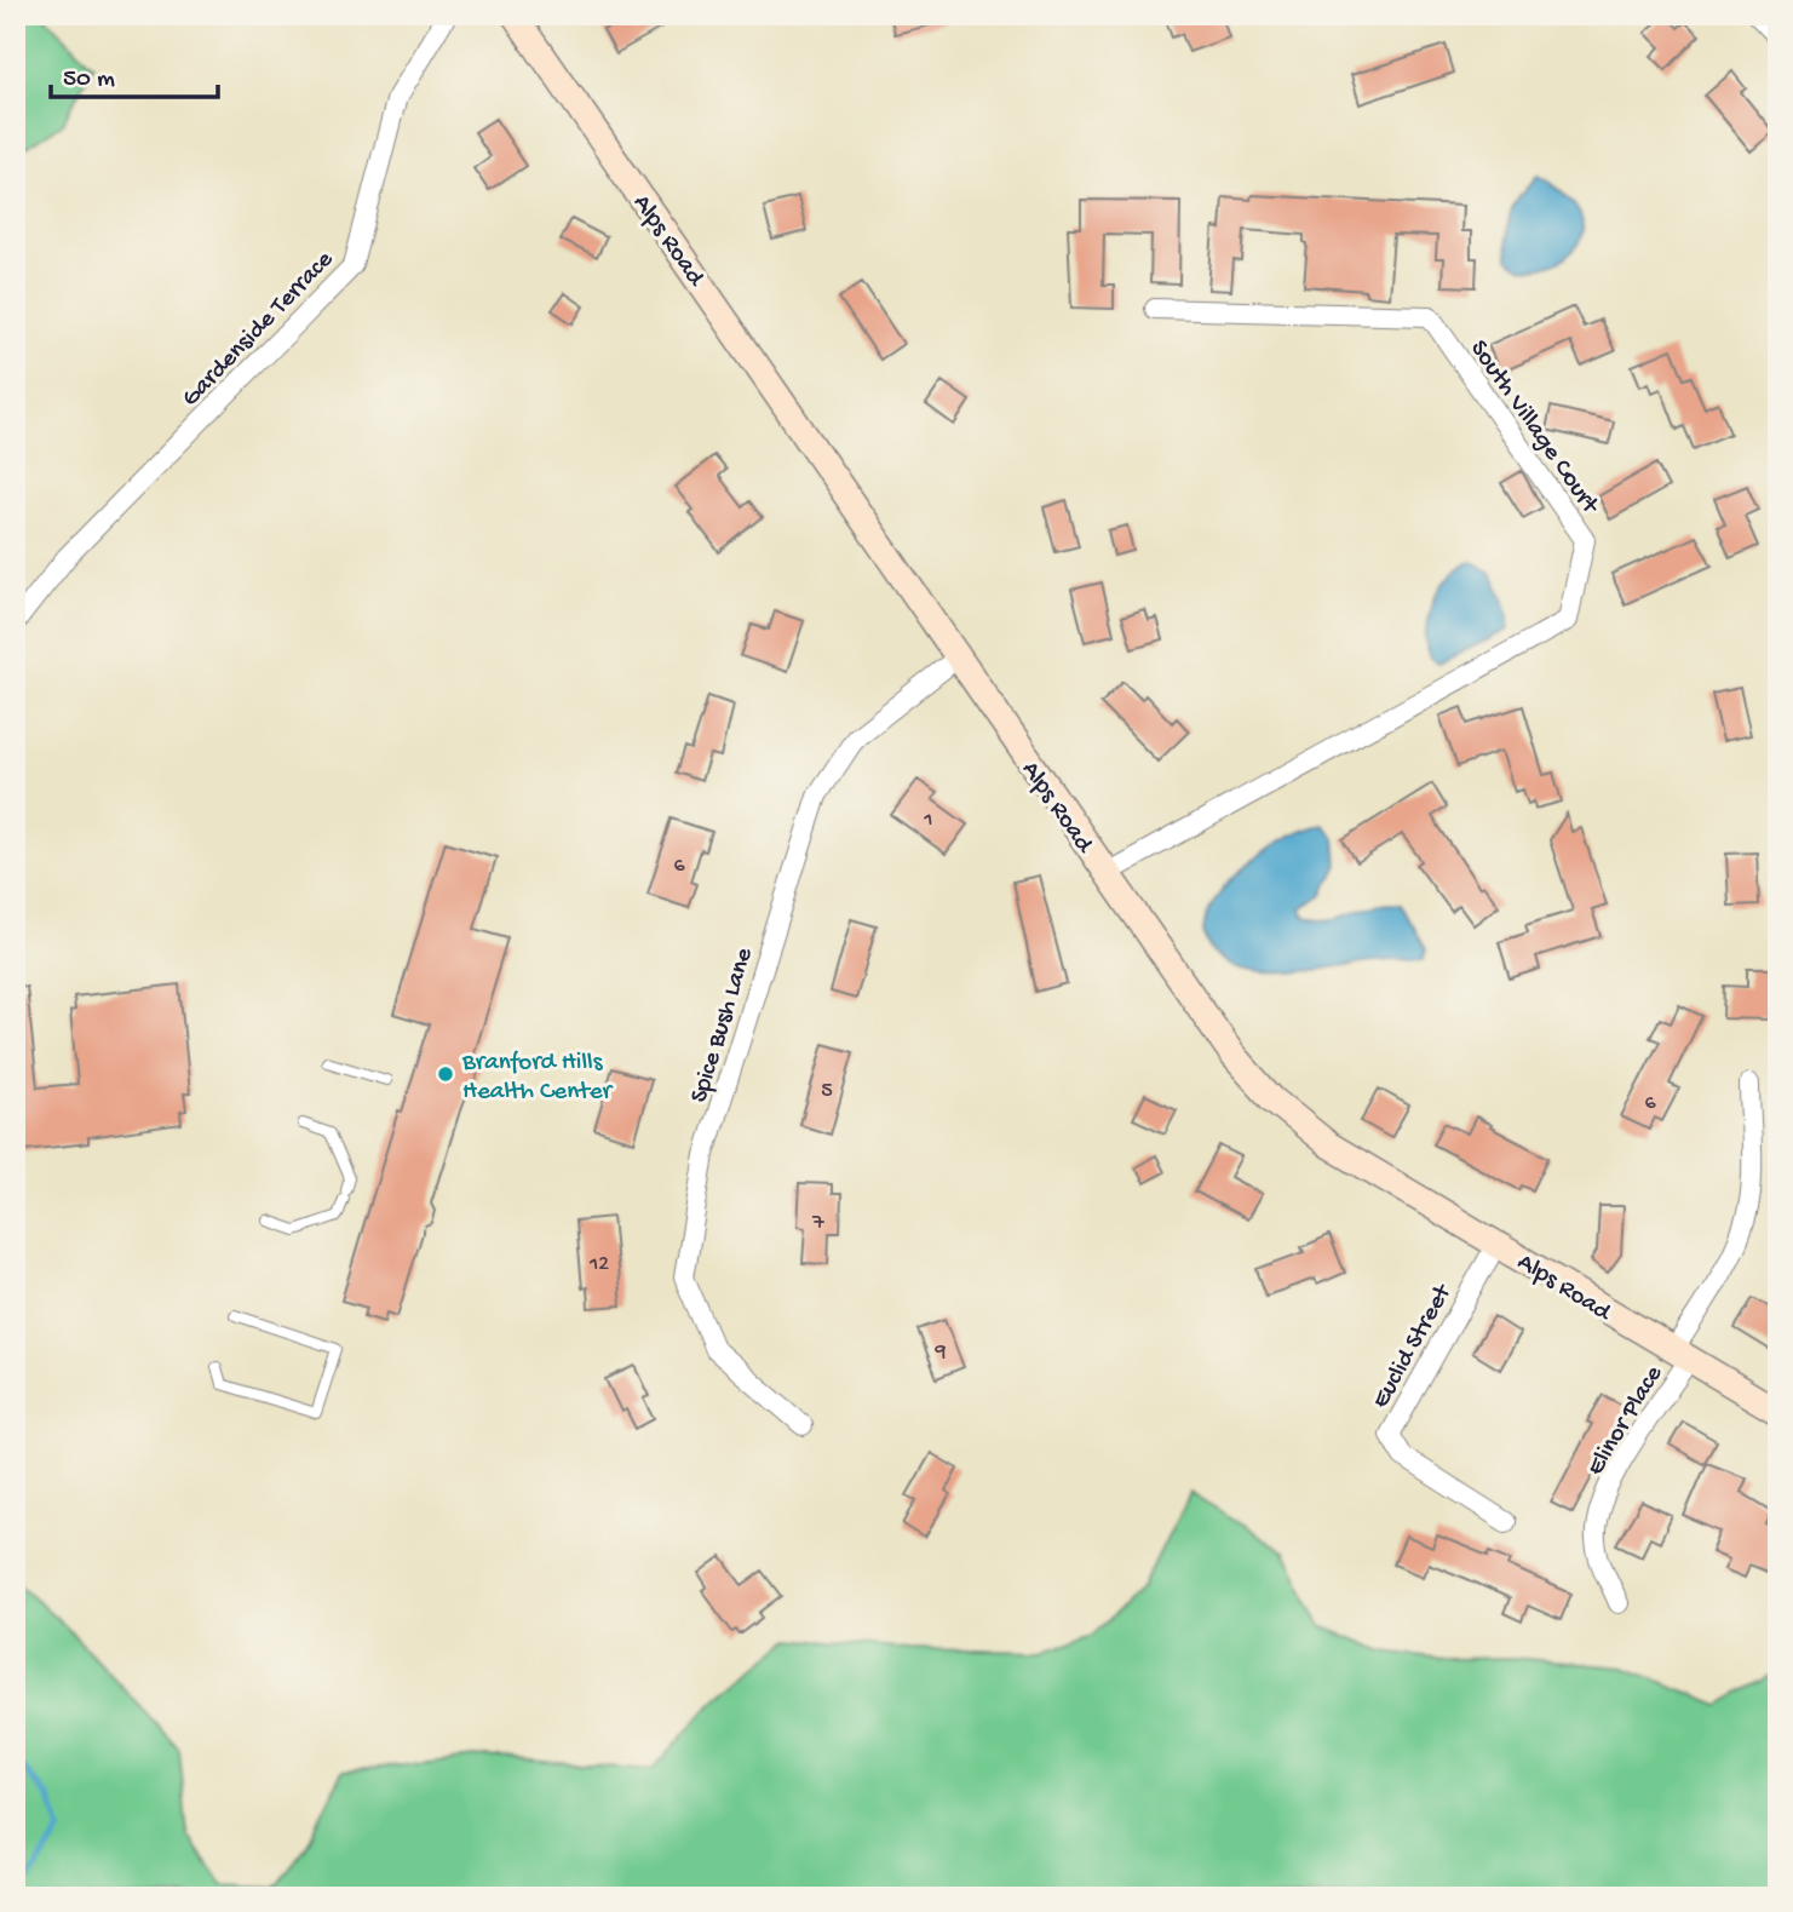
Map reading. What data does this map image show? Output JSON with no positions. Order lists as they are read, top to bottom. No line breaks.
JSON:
{"streets":{"street":["Alps Road","Gardenside Terrace","South Village Court","Spice Bush Lane","Euclid Street","Elinor Place"]},"crossings":[["Alps Road","South Village Court"],["Alps Road","Spice Bush Lane"],["Alps Road","Euclid Street"],["Alps Road","Elinor Place"]],"places":["Branford Hills Health Center"],"house_numbers":["1","6","5","6","7","12","9"],"scale_bar":"50 m"}
